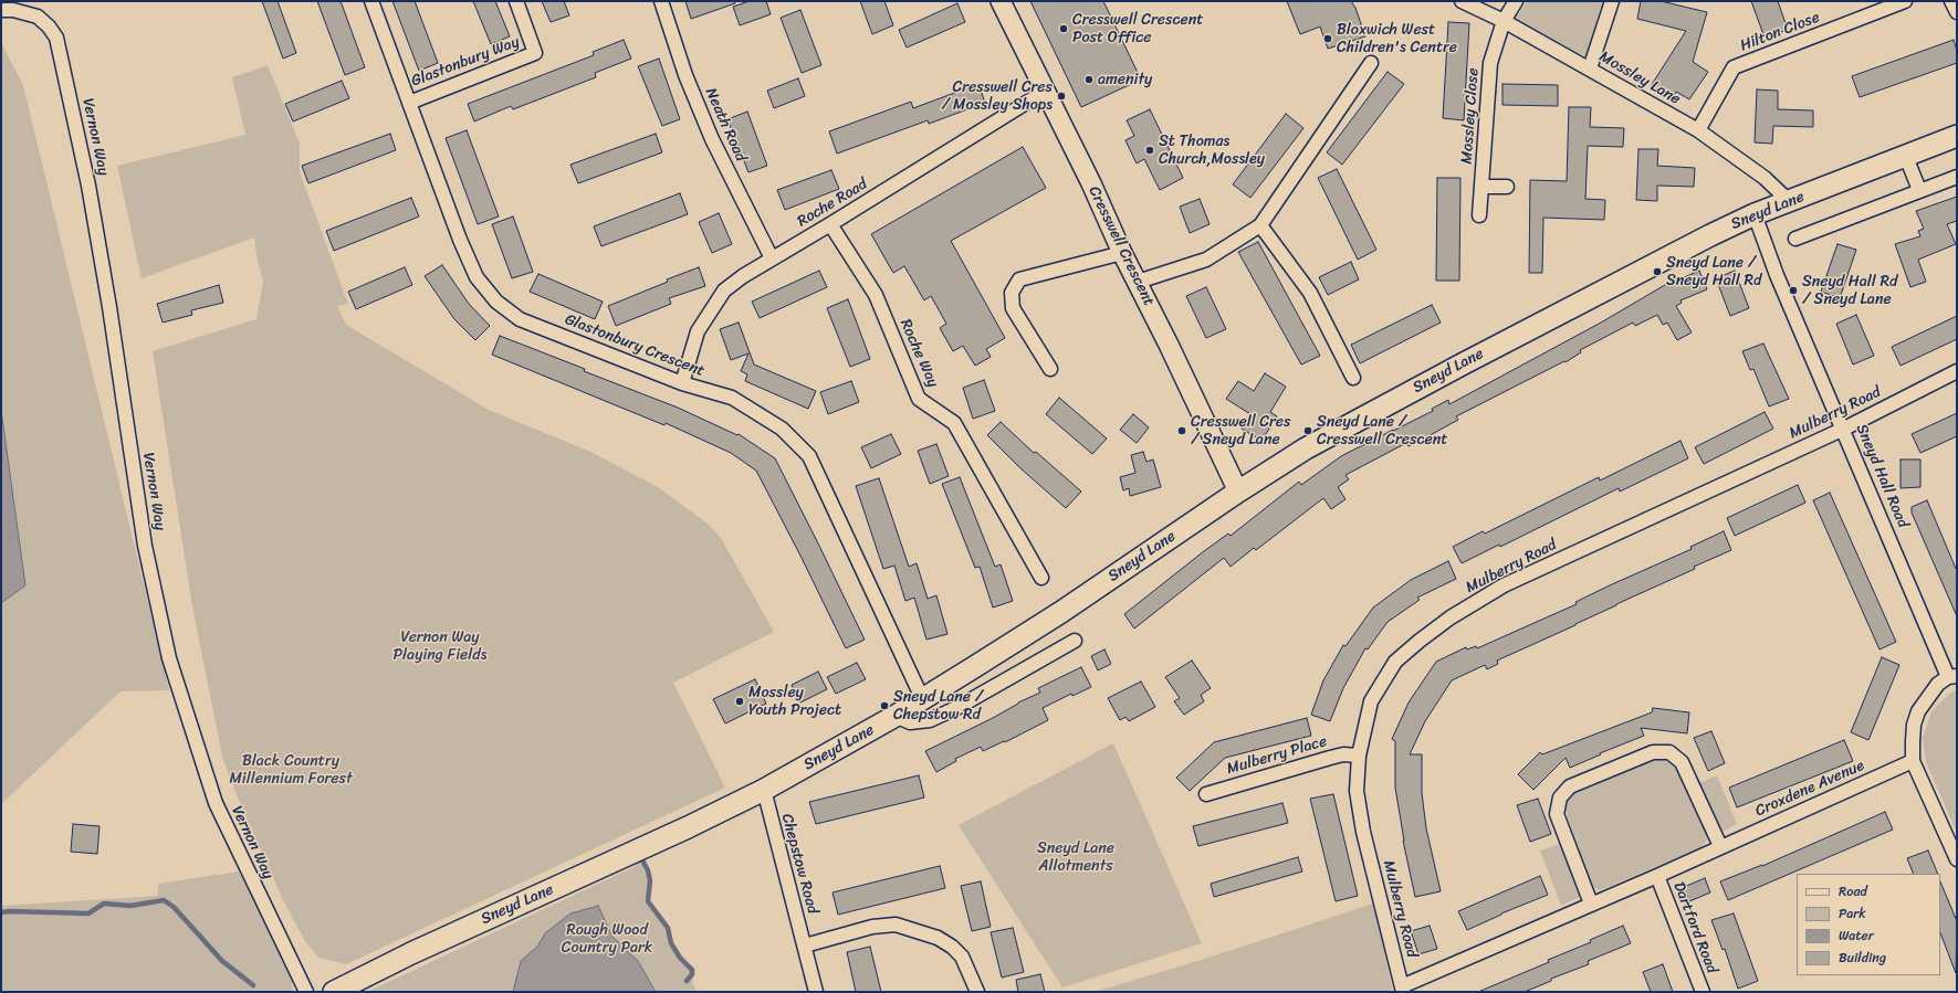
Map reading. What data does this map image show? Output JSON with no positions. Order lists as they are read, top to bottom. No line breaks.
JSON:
{"streets":{"main road":["Sneyd Lane"],"street":["Hilton Close","Glastonbury Way","Mossley Lane","Mossley Close","Neath Road","Vernon Way","Roche Road","Cresswell Crescent","Glastonbury Crescent","Roche Way","Mulberry Road","Sneyd Hall Road","Mulberry Place","Croxdene Avenue","Chepstow Road","Dartford Road"]},"crossings":[["Hilton Close","Mossley Lane"],["Glastonbury Way","Glastonbury Crescent"],["Mossley Lane","Mossley Close"],["Mossley Lane","Sneyd Lane"],["Neath Road","Roche Road"],["Roche Road","Cresswell Crescent"],["Roche Road","Glastonbury Crescent"],["Roche Road","Roche Way"],["Sneyd Lane","Cresswell Crescent"],["Sneyd Lane","Glastonbury Crescent"],["Sneyd Lane","Sneyd Hall Road"],["Sneyd Lane","Chepstow Road"],["Mulberry Road","Sneyd Hall Road"],["Mulberry Road","Mulberry Place"],["Mulberry Road","Croxdene Avenue"],["Sneyd Hall Road","Croxdene Avenue"],["Croxdene Avenue","Dartford Road"]],"parks":["Vernon Way Playing Fields","Black Country Millennium Forest","Sneyd Lane Allotments","Rough Wood Country Park"],"places":["Cresswell Crescent Post Office","Bloxwich West Children's Centre","amenity","Cresswell Cres / Mossley Shops","St Thomas Church,Mossley","Sneyd Lane / Sneyd Hall Rd","Sneyd Hall Rd / Sneyd Lane","Cresswell Cres / Sneyd Lane","Sneyd Lane / Cresswell Crescent","Mossley Youth Project","Sneyd Lane / Chepstow Rd"],"legend":["Road","Park","Water","Building"]}
